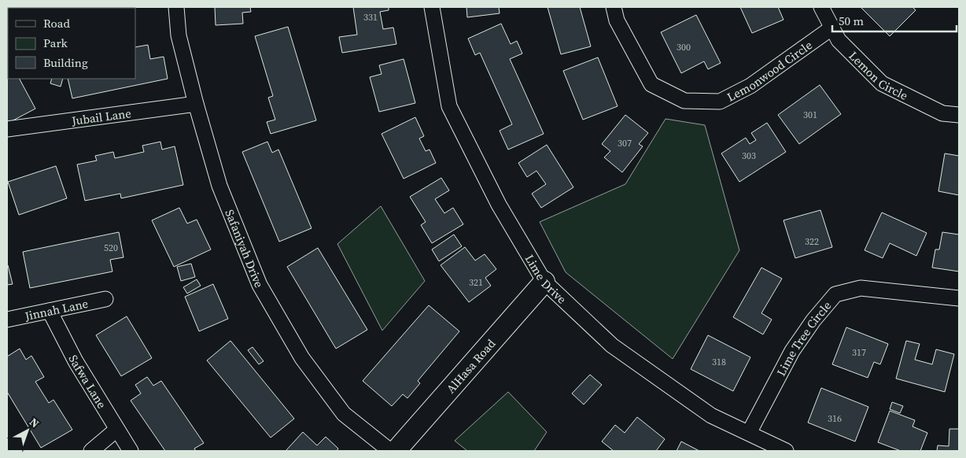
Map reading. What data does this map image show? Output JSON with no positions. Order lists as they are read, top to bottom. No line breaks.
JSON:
{"streets":{"main road":["AlHasa Road"],"street":["Lemonwood Circle","Lemon Circle","Jubail Lane","Safaniyah Drive","Lime Drive","Jinnah Lane","Lime Tree Circle","Safwa Lane"]},"crossings":[["Lemonwood Circle","Lemon Circle"],["Jubail Lane","Safaniyah Drive"],["Lime Drive","Lime Tree Circle"],["Lime Drive","AlHasa Road"],["Jinnah Lane","Safwa Lane"]],"house_numbers":["331","300","301","307","303","322","520","321","317","318","316"],"legend":["Road","Park","Building"],"scale_bar":"50 m","north":"top right"}
